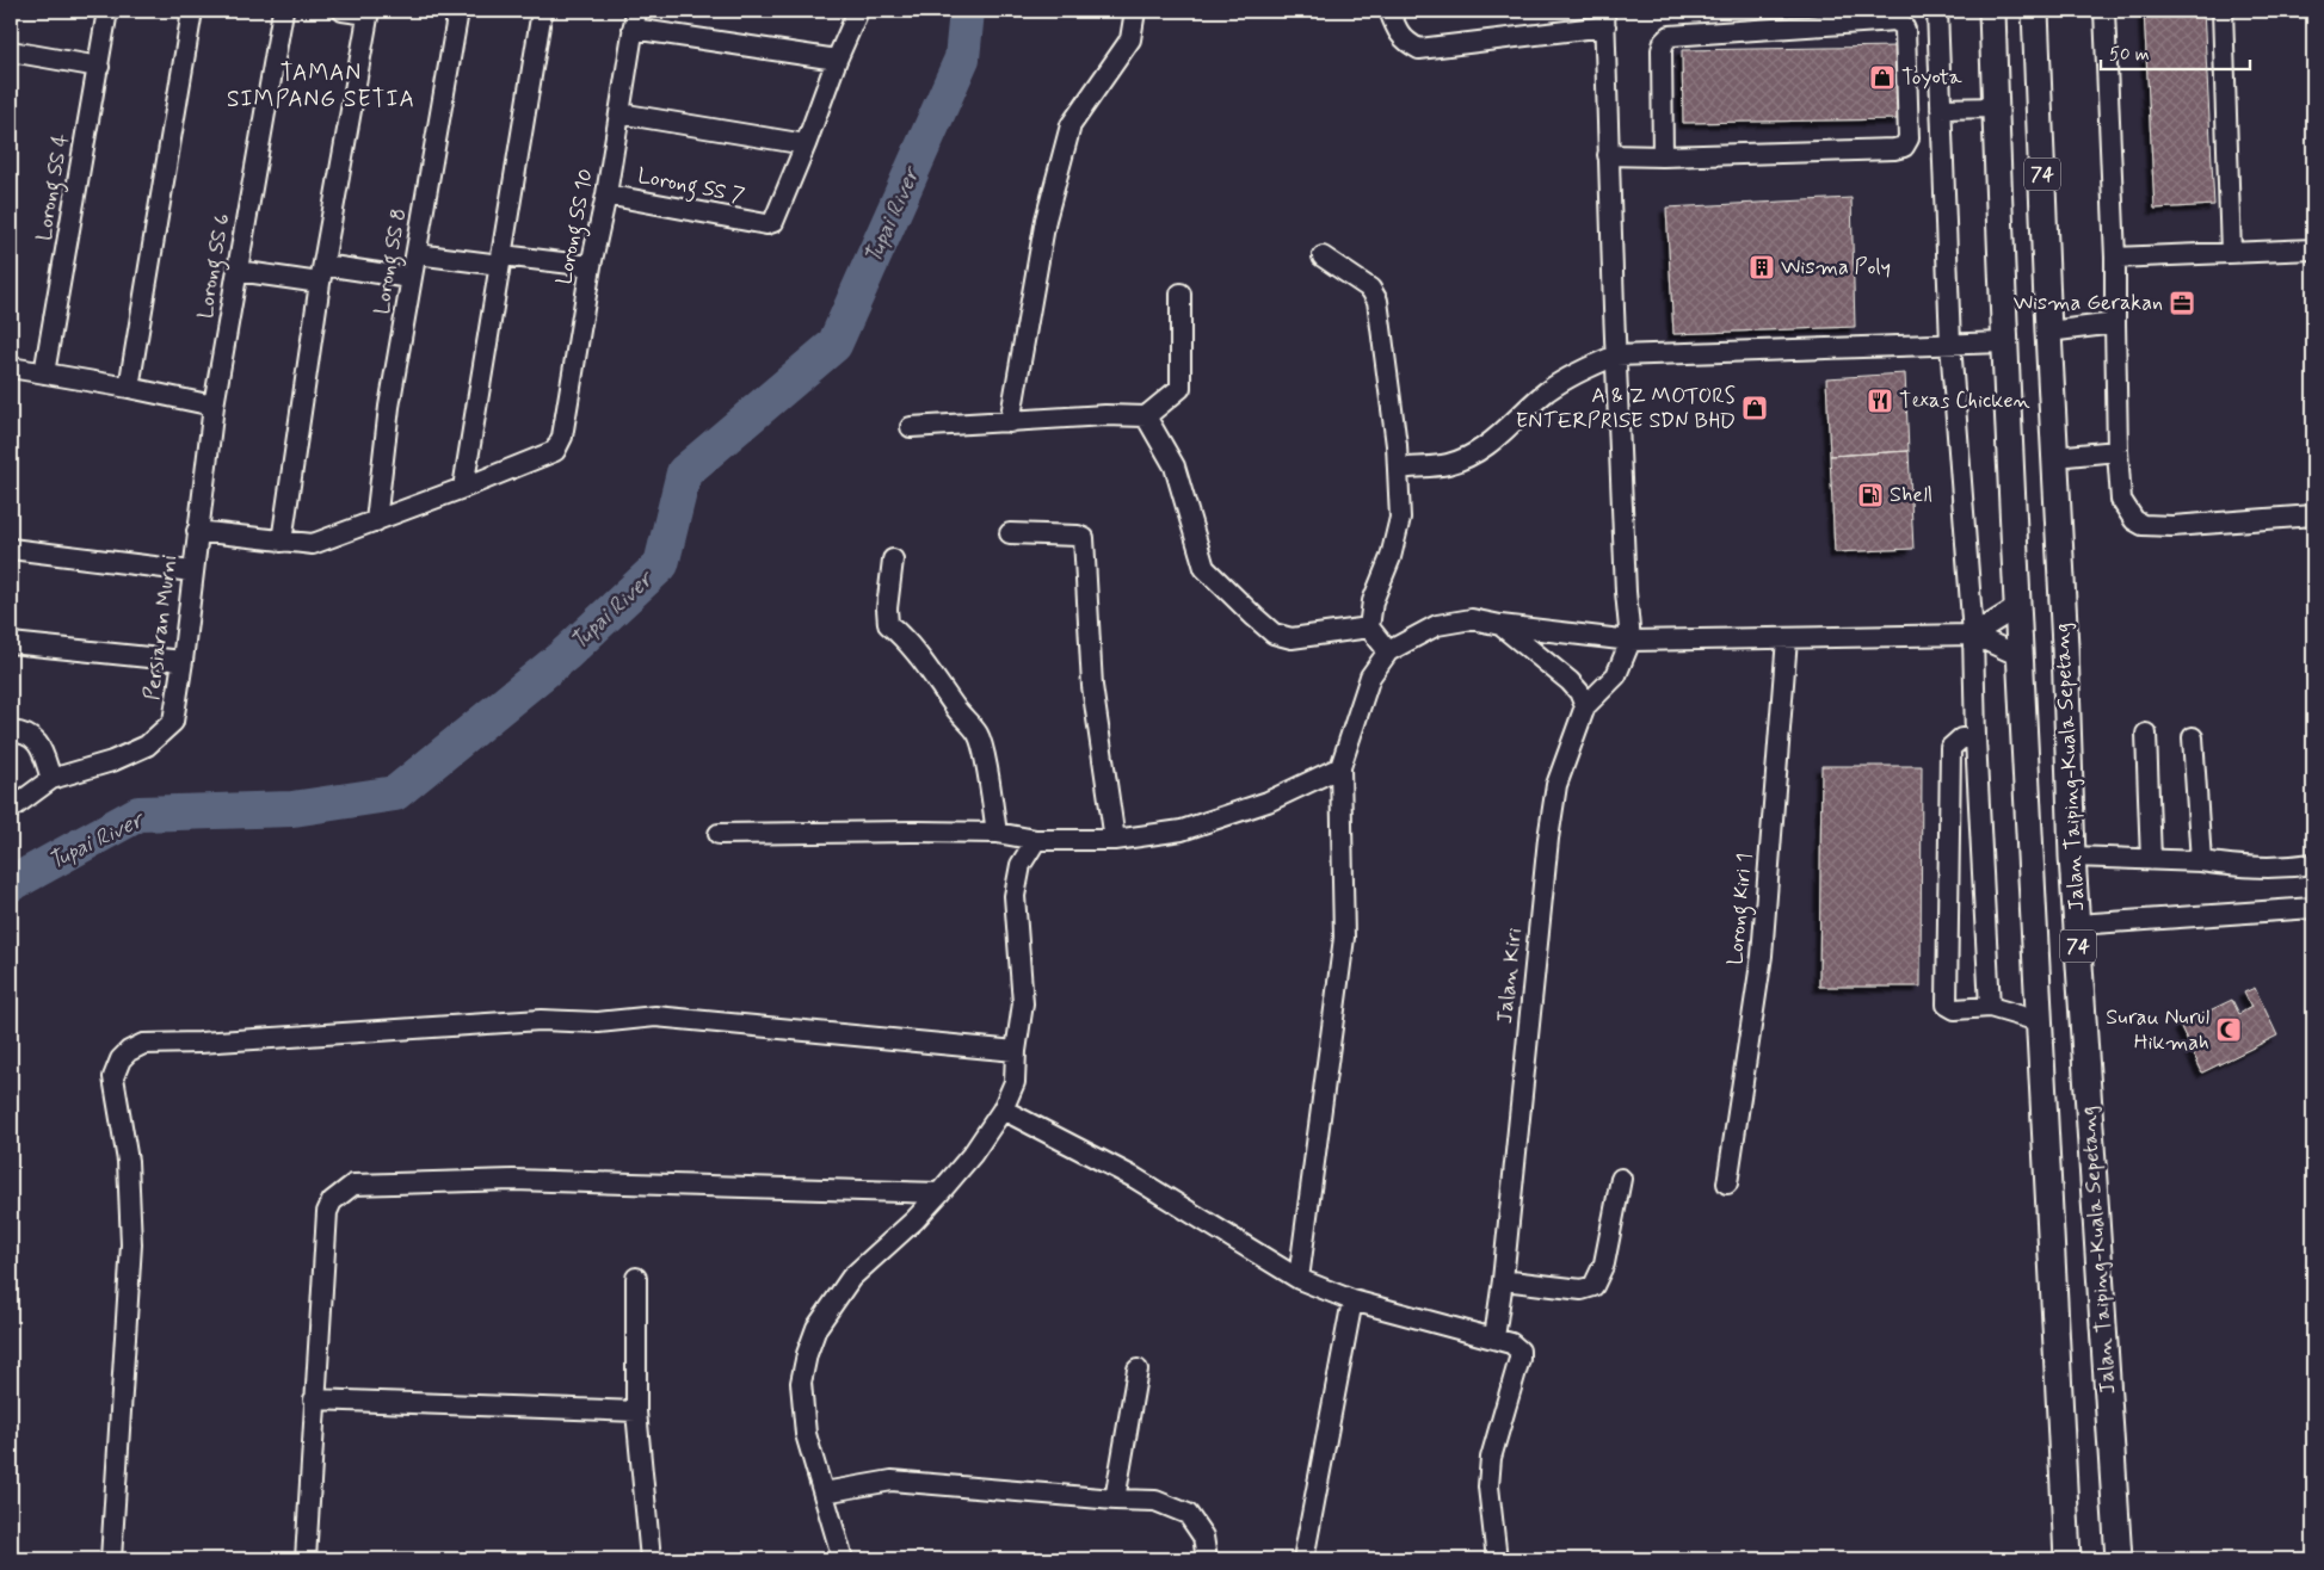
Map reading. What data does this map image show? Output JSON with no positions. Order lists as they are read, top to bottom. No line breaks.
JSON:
{"streets":{"main road":["74","Jalan Taiping-Kuala Sepetang"],"street":["Lorong SS 7","Lorong SS 4","Lorong SS 10","Lorong SS 8","Lorong SS 6","Persiaran Murni","Lorong Kiri 1","Jalan Kiri"]},"crossings":[["Lorong SS 7","Lorong SS 10"],["Lorong SS 6","Persiaran Murni"]],"districts":["TAMAN SIMPANG SETIA"],"water":["Tupai River"],"places":{"shop":["Toyota","A & Z MOTORS ENTERPRISE SDN BHD"],"building":["Wisma Poly"],"office":["Wisma Gerakan"],"restaurant":["Texas Chicken"],"fuel station":["Shell"],"mosque":["Surau Nurul Hikmah"]},"scale_bar":"50 m"}
